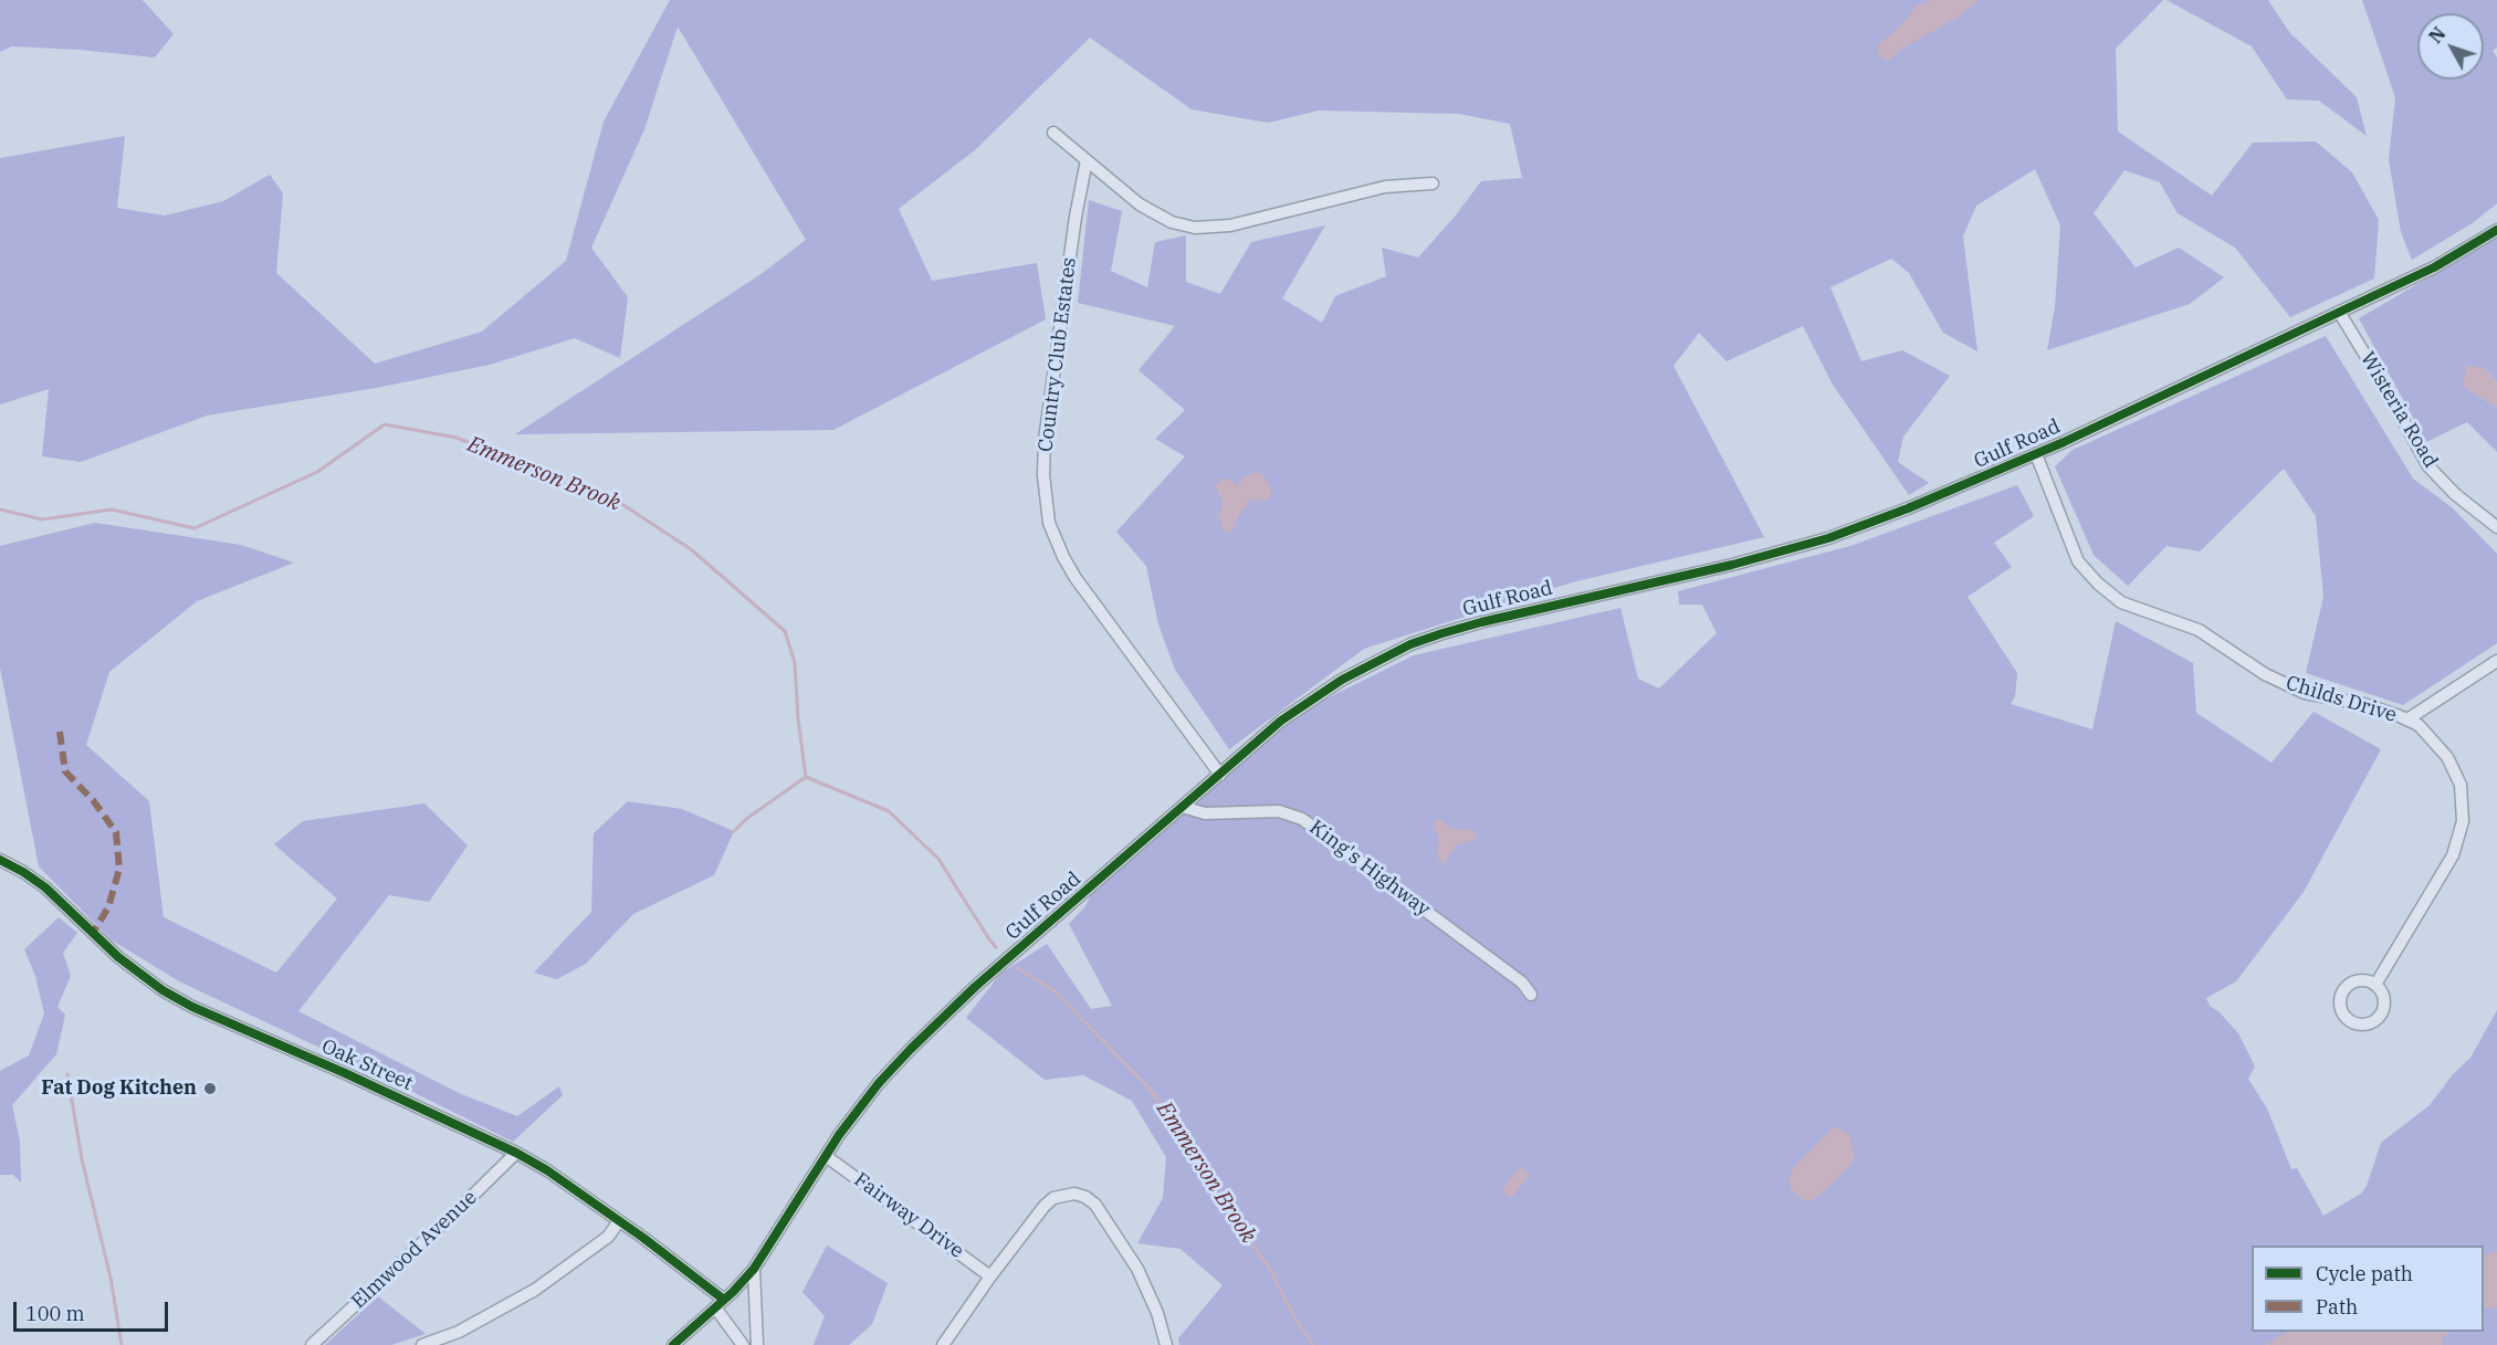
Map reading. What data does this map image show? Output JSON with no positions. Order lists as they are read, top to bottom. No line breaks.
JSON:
{"streets":{"street":["Country Club Estates","Wisteria Road","Gulf Road","Childs Drive","King's Highway","Oak Street","Fairway Drive","Elmwood Avenue"]},"crossings":[["Country Club Estates","Gulf Road"],["Wisteria Road","Gulf Road"],["Gulf Road","Childs Drive"],["Gulf Road","King's Highway"],["Gulf Road","Oak Street"],["Gulf Road","Fairway Drive"],["Oak Street","Elmwood Avenue"]],"water":["Emmerson Brook"],"places":["Fat Dog Kitchen"],"legend":["Cycle path","Path"],"scale_bar":"100 m","north":"top left"}
